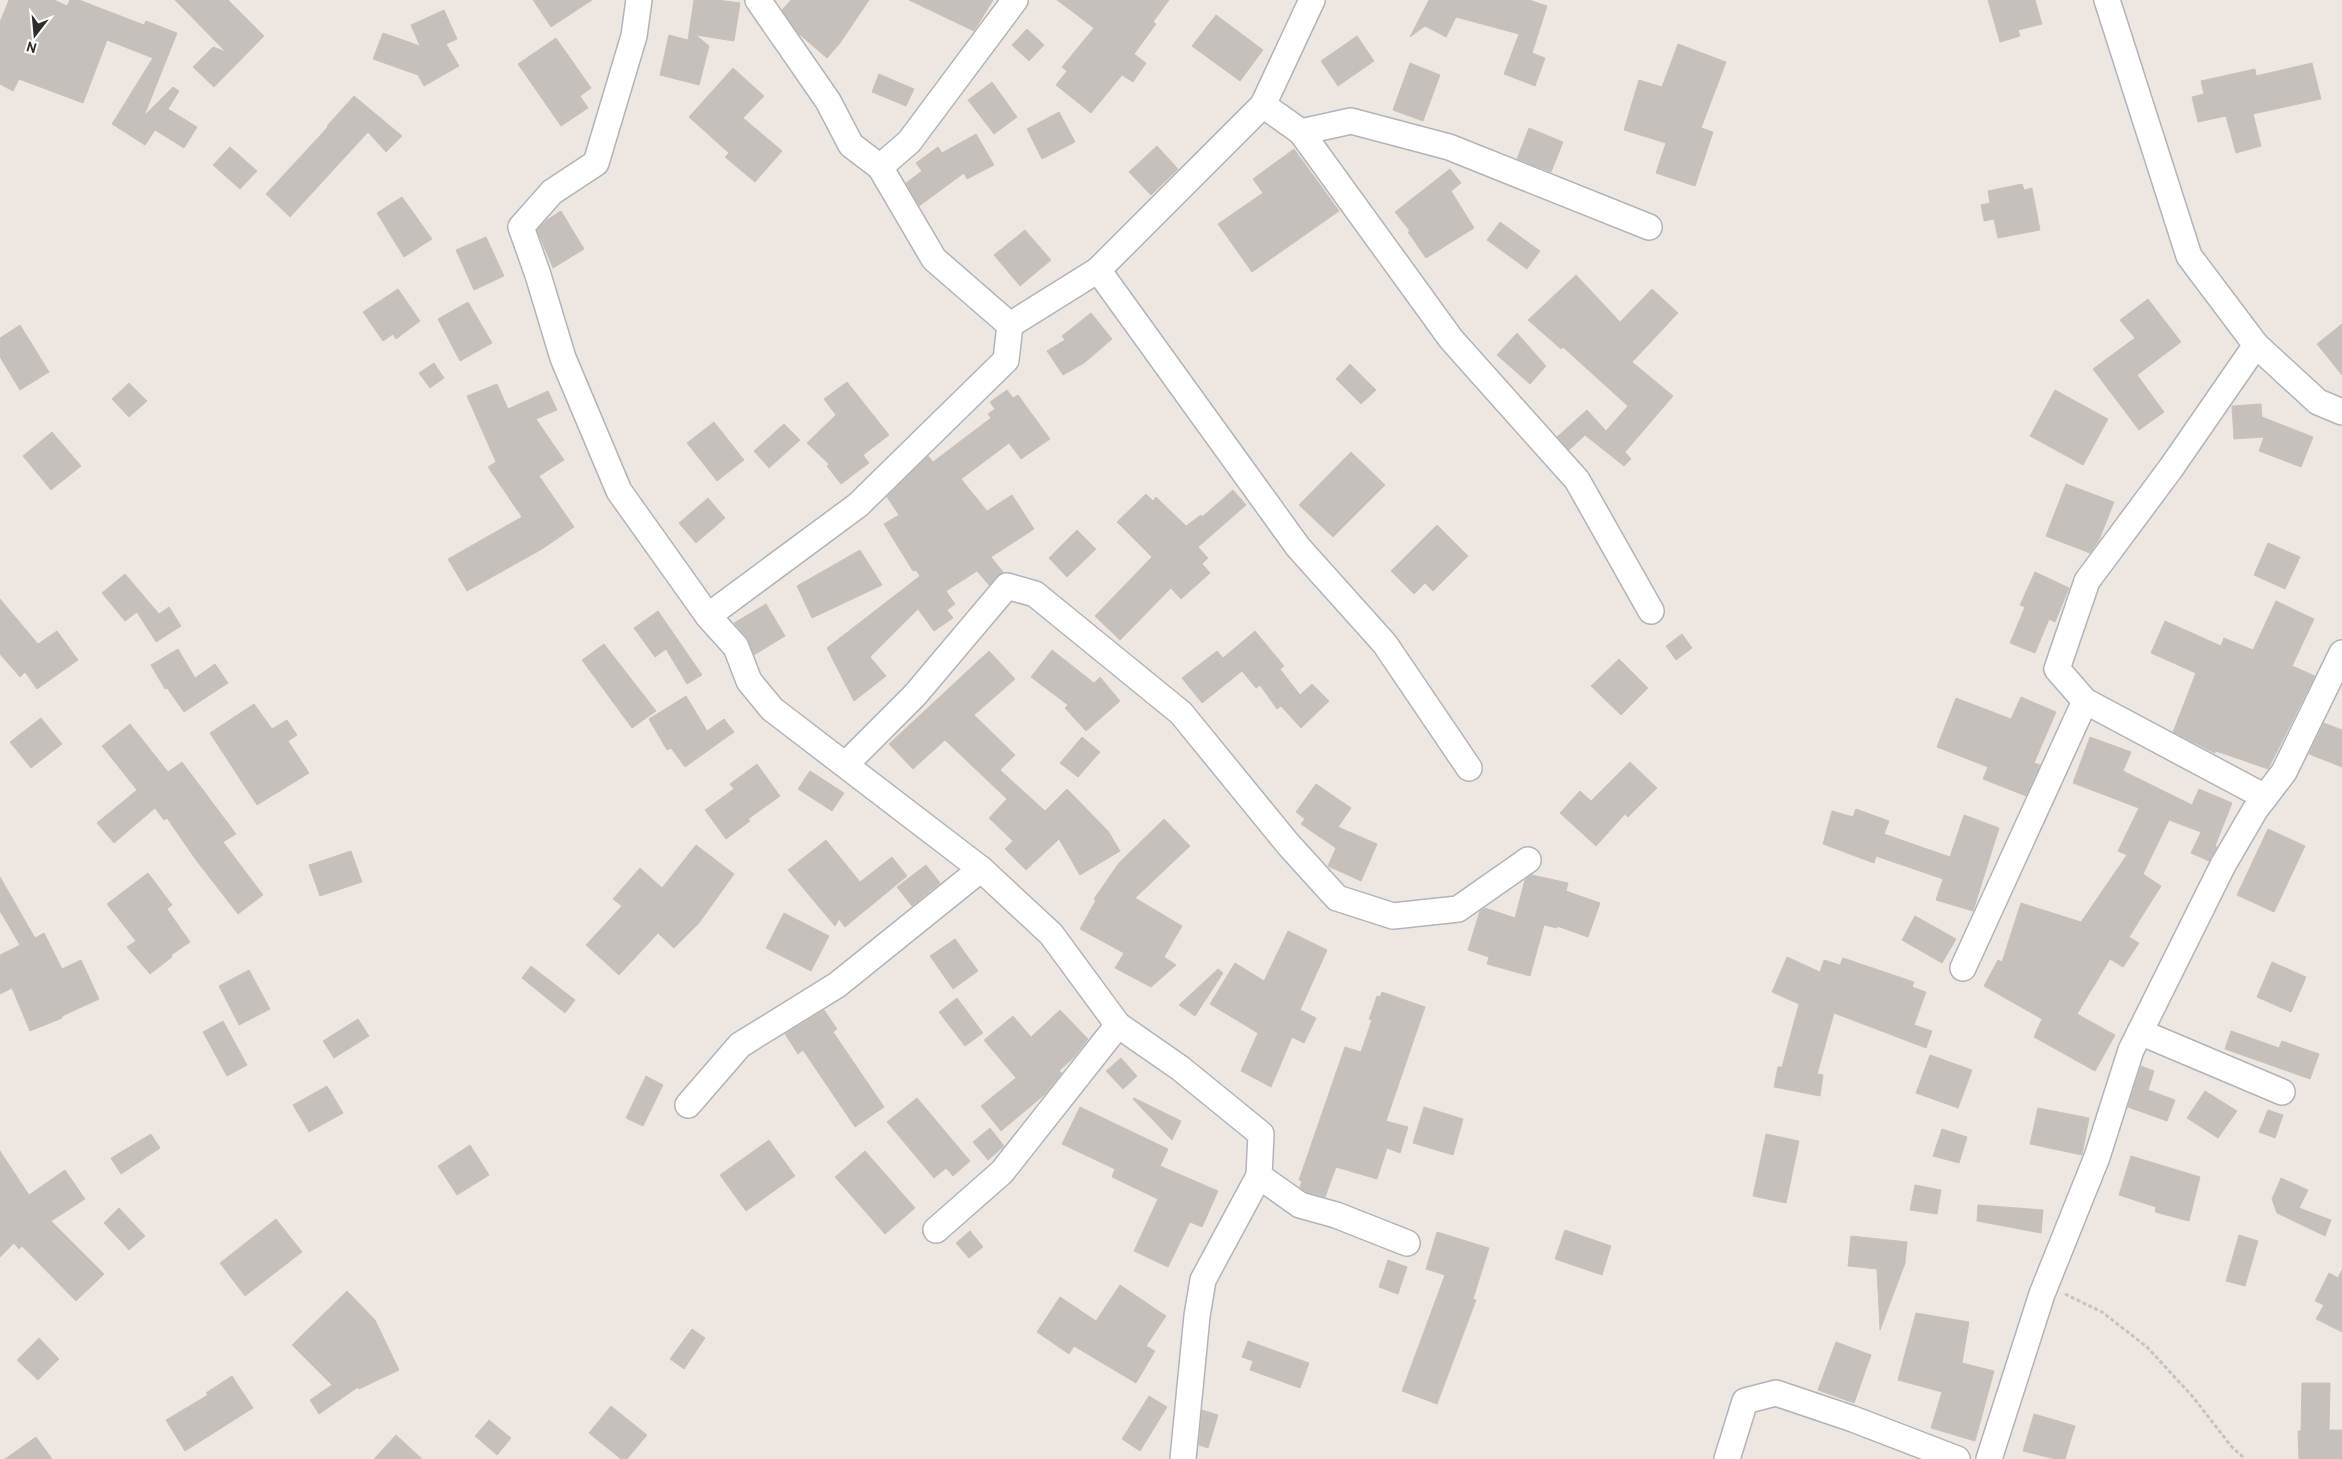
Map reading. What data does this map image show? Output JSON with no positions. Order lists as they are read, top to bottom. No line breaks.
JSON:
{"north":"bottom"}
